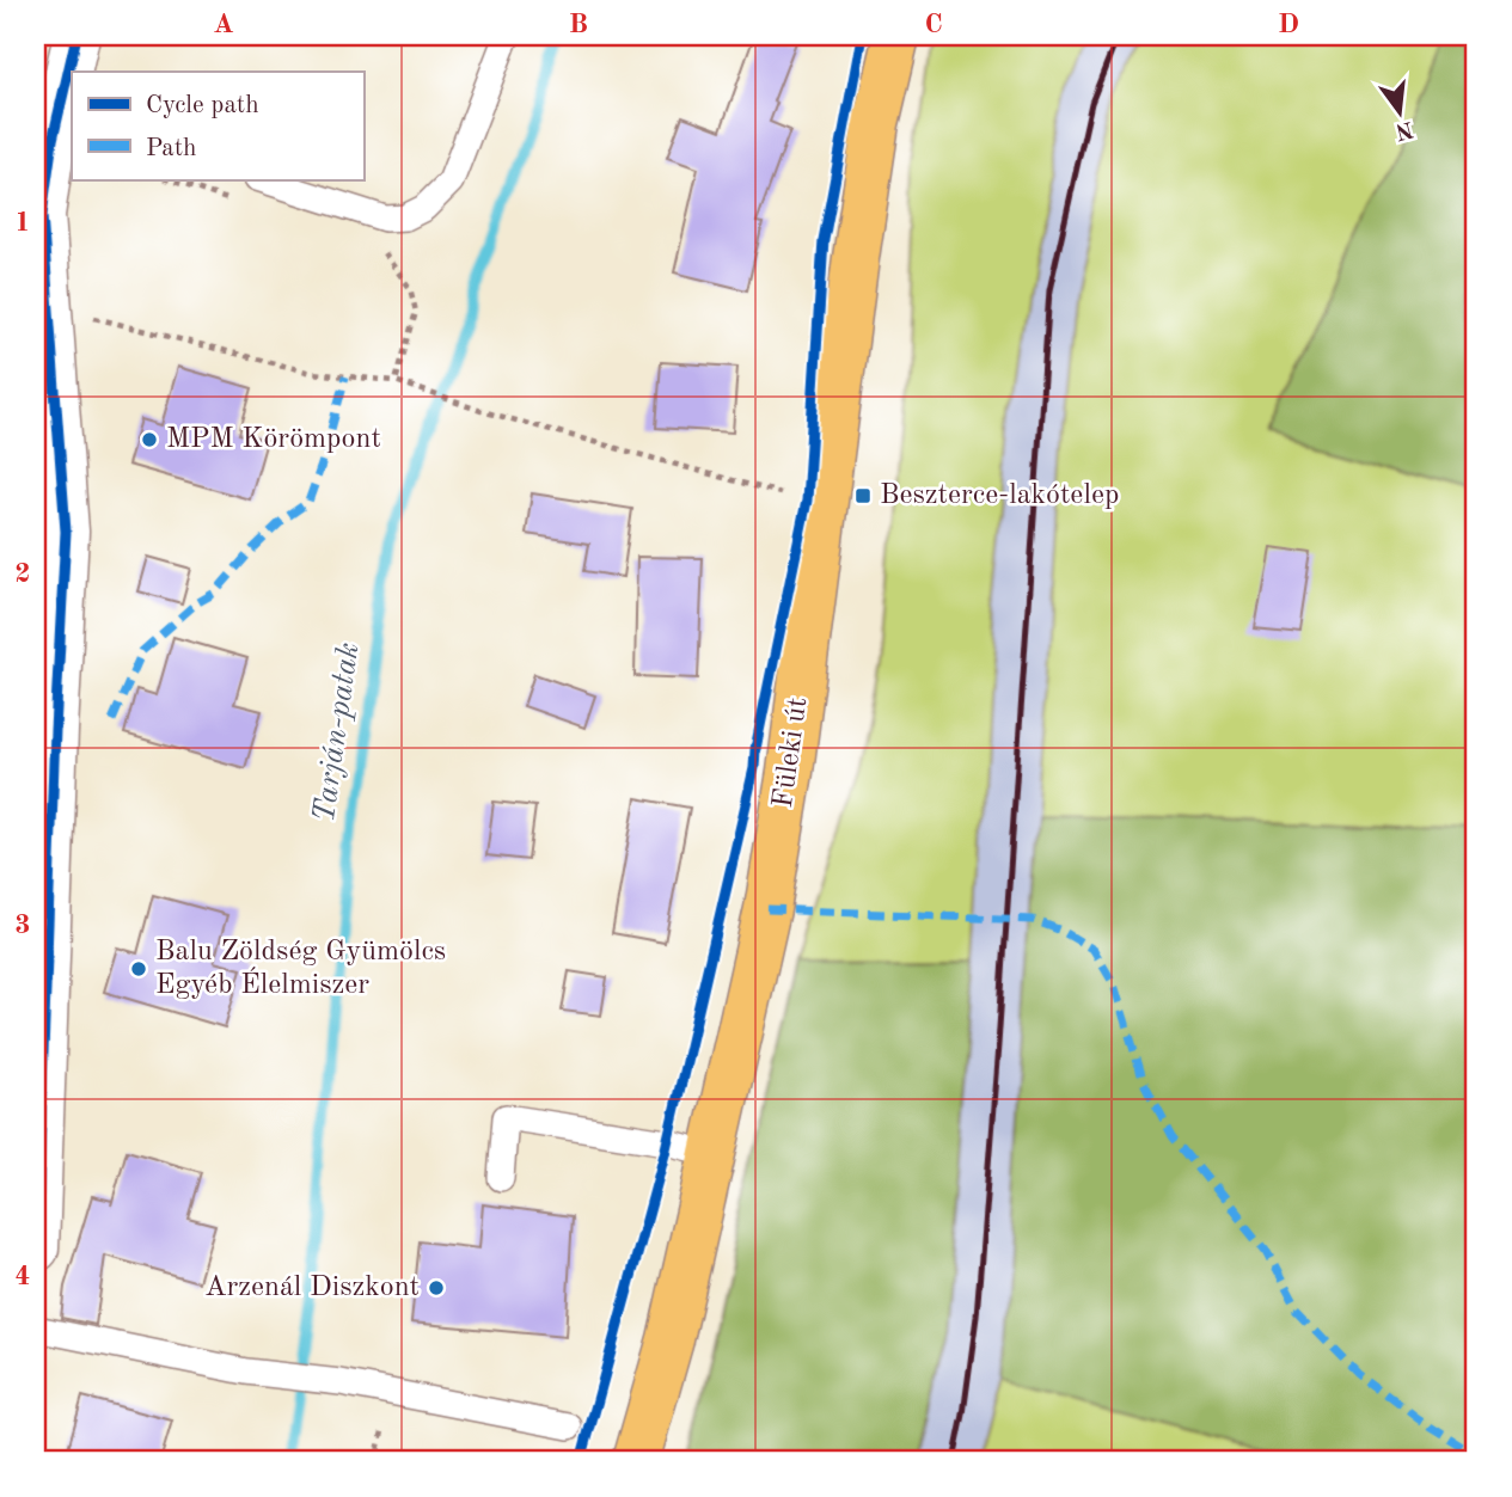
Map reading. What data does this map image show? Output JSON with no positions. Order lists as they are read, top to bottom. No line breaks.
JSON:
{"streets":{"main road":["Füleki út"]},"water":["Tarján-patak"],"places":{"other":["MPM Körömpont","Balu Zöldség Gyümölcs Egyéb Élelmiszer","Arzenál Diszkont"],"transit":["Beszterce-lakótelep"]},"legend":["Cycle path","Path"],"north":"bottom","grid":{"columns":["A","B","C","D"],"rows":["1","2","3","4"]}}
